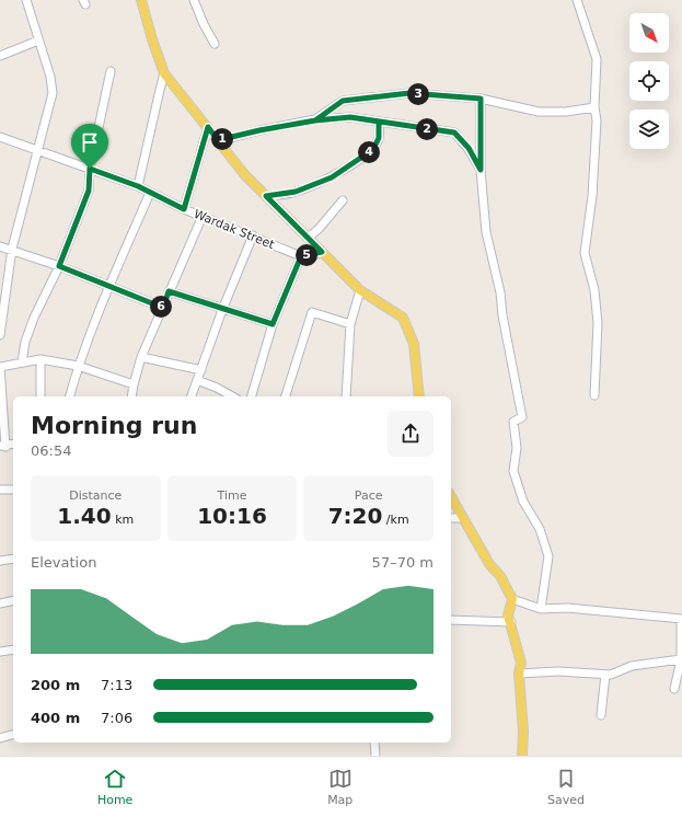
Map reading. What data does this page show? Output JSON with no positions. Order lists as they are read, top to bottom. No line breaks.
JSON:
{"streets":{"street":["Wardak Street"]},"north":"bottom right","page":{"pins":["3","2","1","4","5","6"],"heading":["Morning run","06:54"],"stats":[["Distance","1.40 km"],["Time","10:16"],["Pace","7:20 /km"]],"chart":["Elevation","57–70 m"],"list":[{"name":"200 m","note":"7:13"},{"name":"400 m","note":"7:06"}],"tabs":["Home","Map","Saved"]}}
